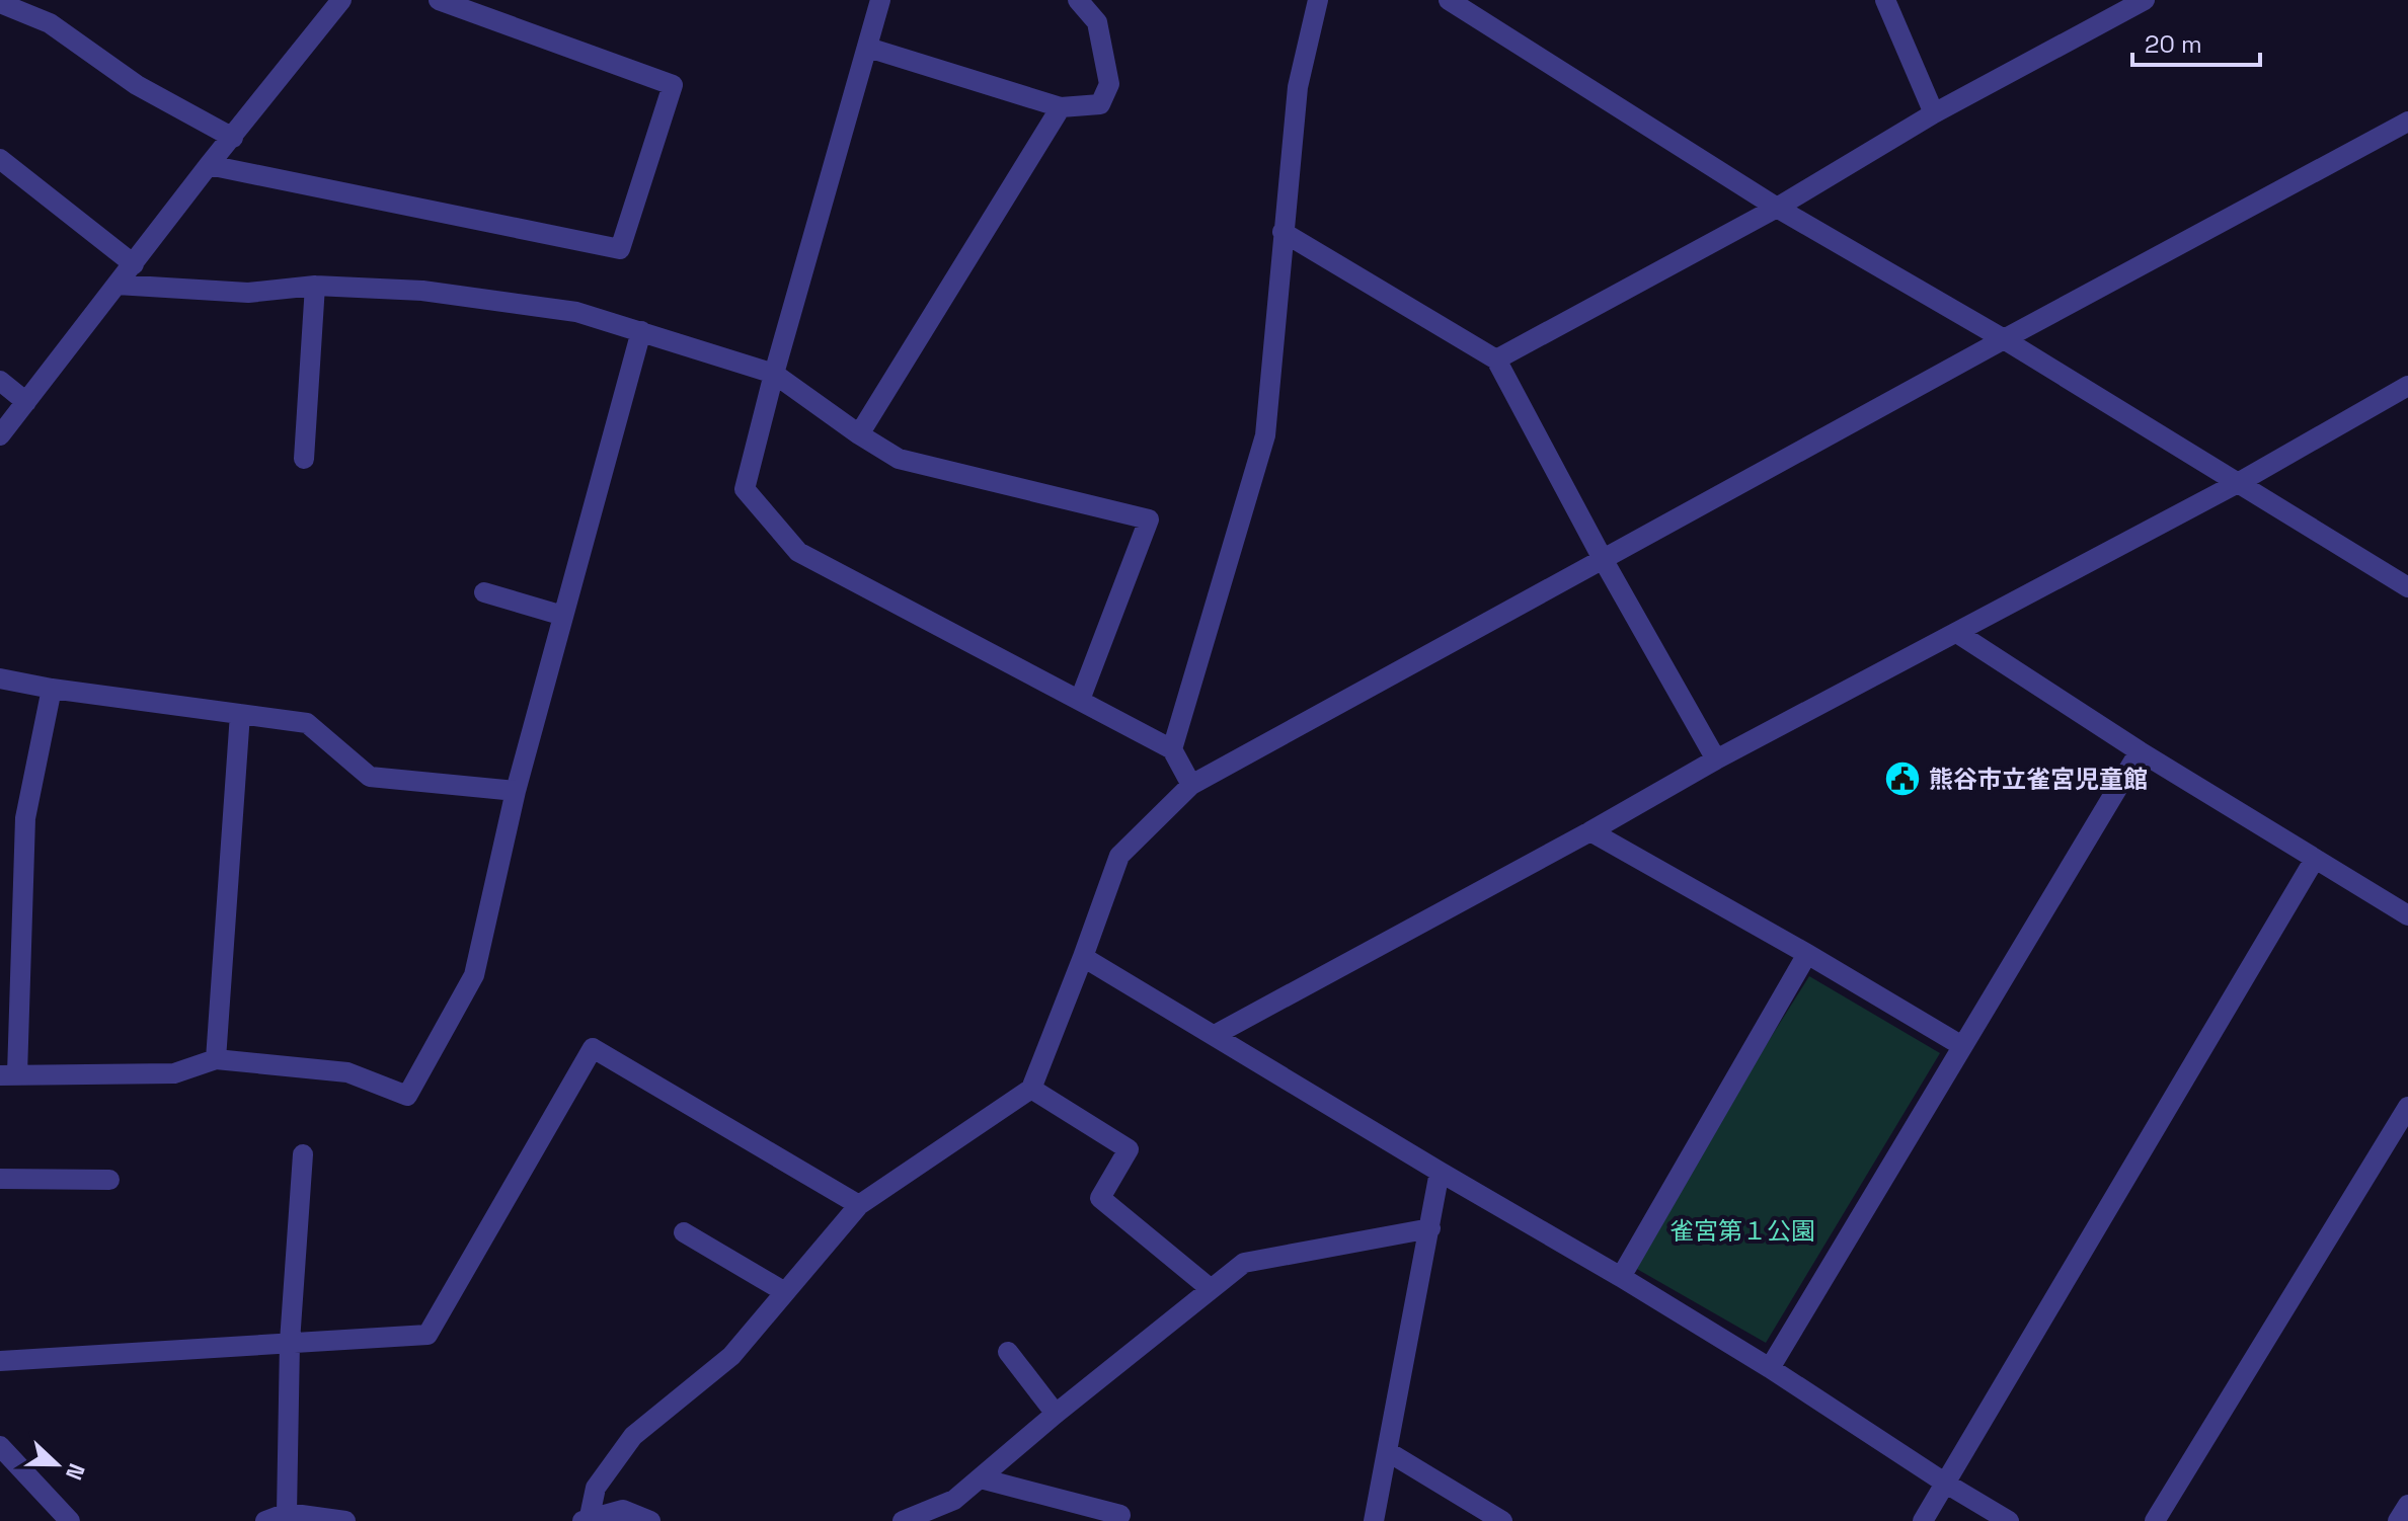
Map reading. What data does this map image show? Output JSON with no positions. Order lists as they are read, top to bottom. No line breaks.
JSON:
{"parks":["雀宮第１公園"],"places":{"public building":["熊谷市立雀宮児童館"]},"scale_bar":"20 m","north":"right"}
